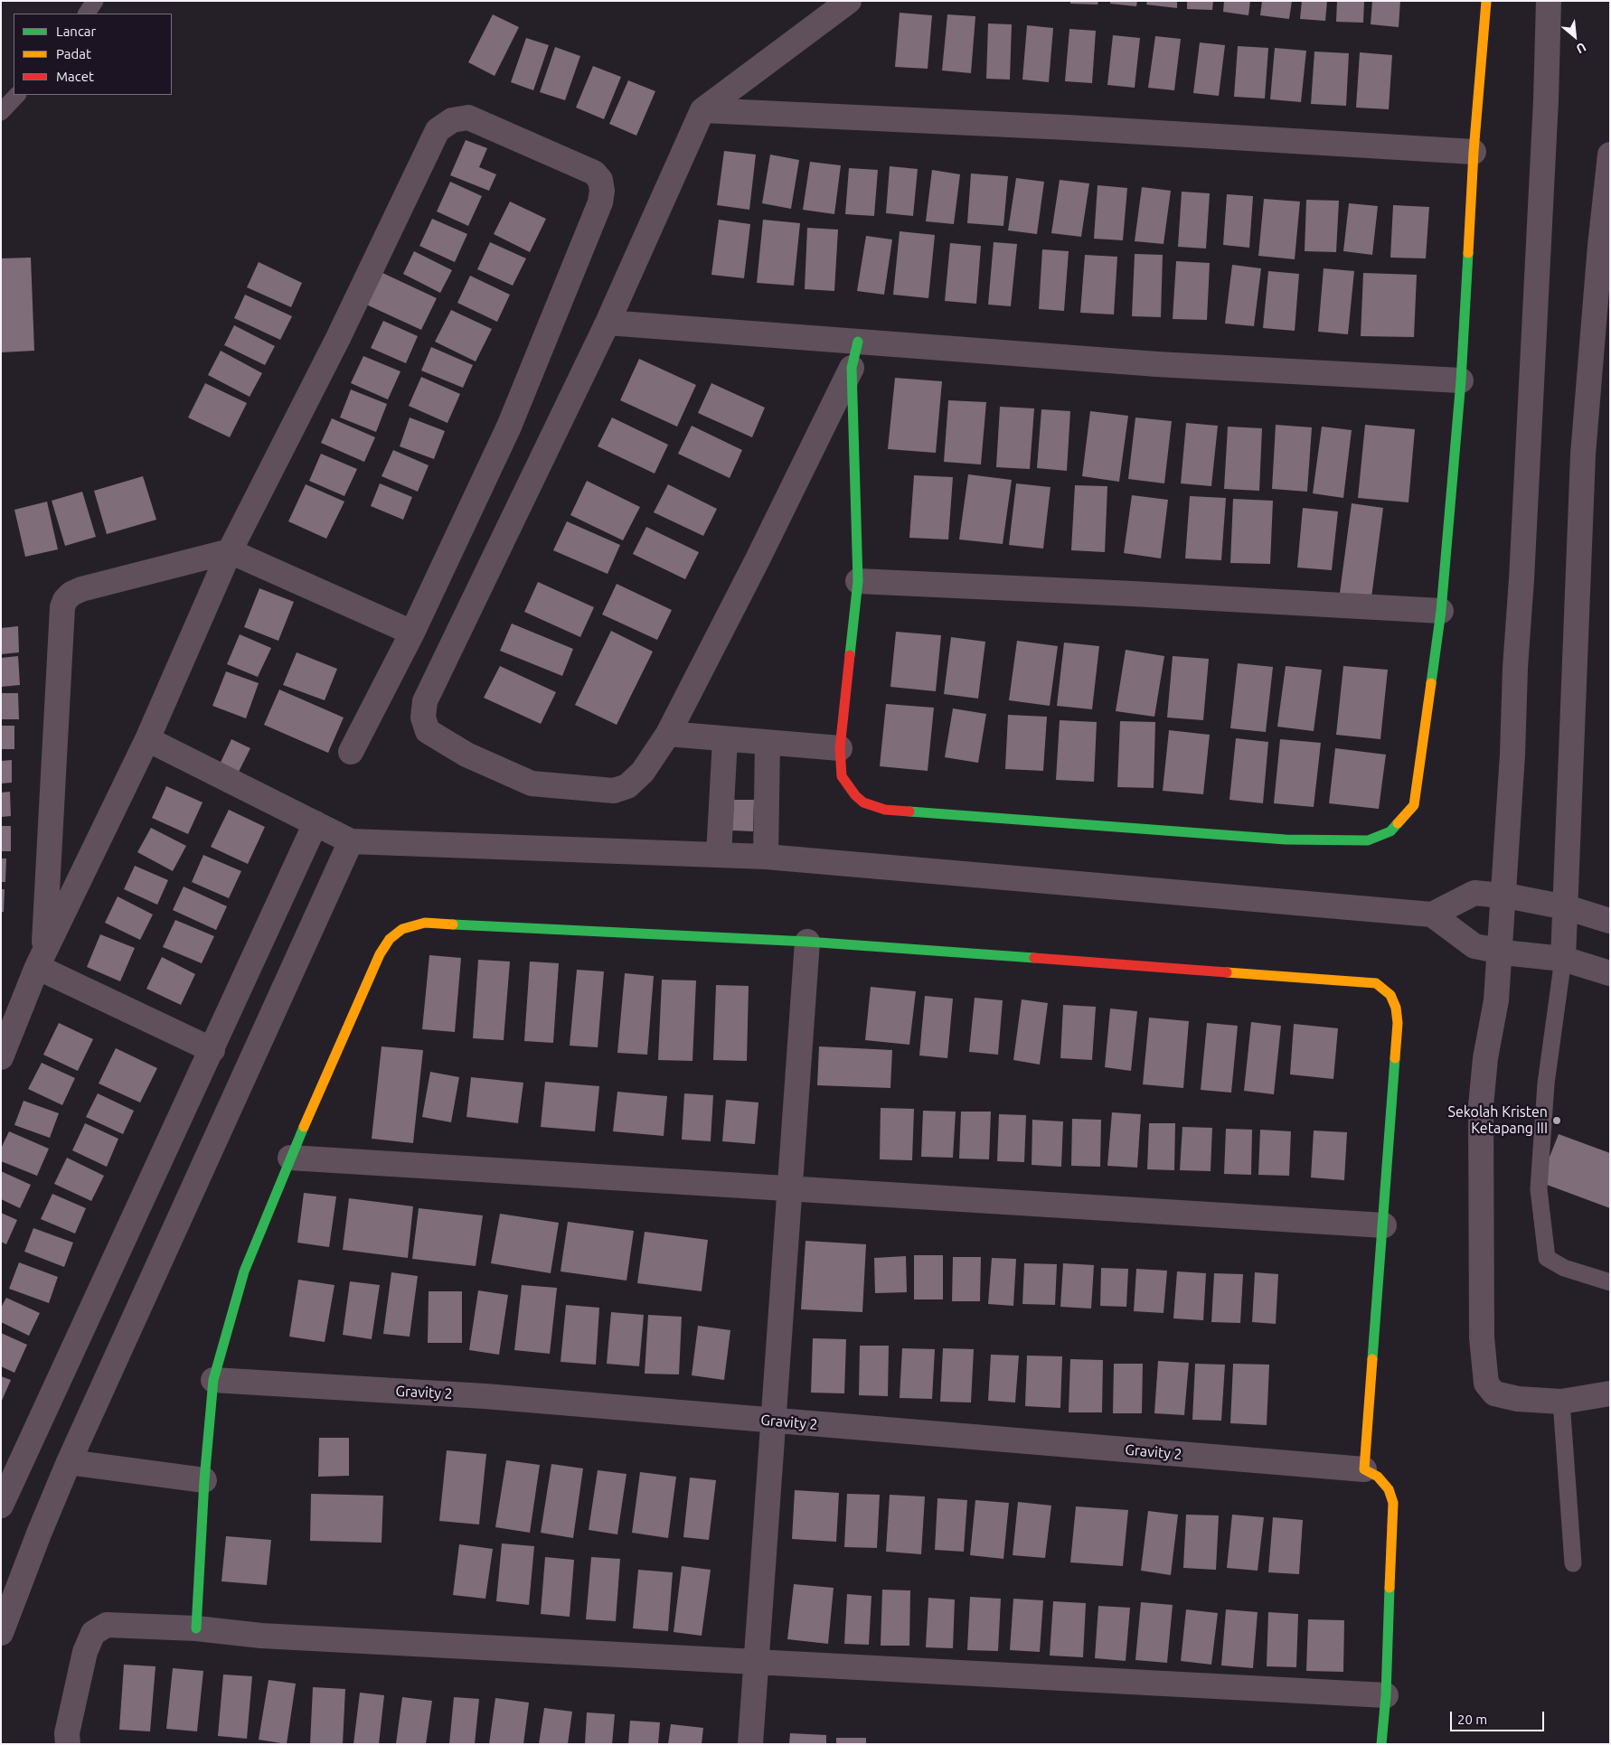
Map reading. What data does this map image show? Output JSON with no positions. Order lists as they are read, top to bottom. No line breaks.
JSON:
{"streets":{"street":["Gravity 2"]},"places":["Sekolah Kristen Ketapang III"],"legend":["Lancar","Padat","Macet"],"scale_bar":"20 m","north":"bottom right"}
